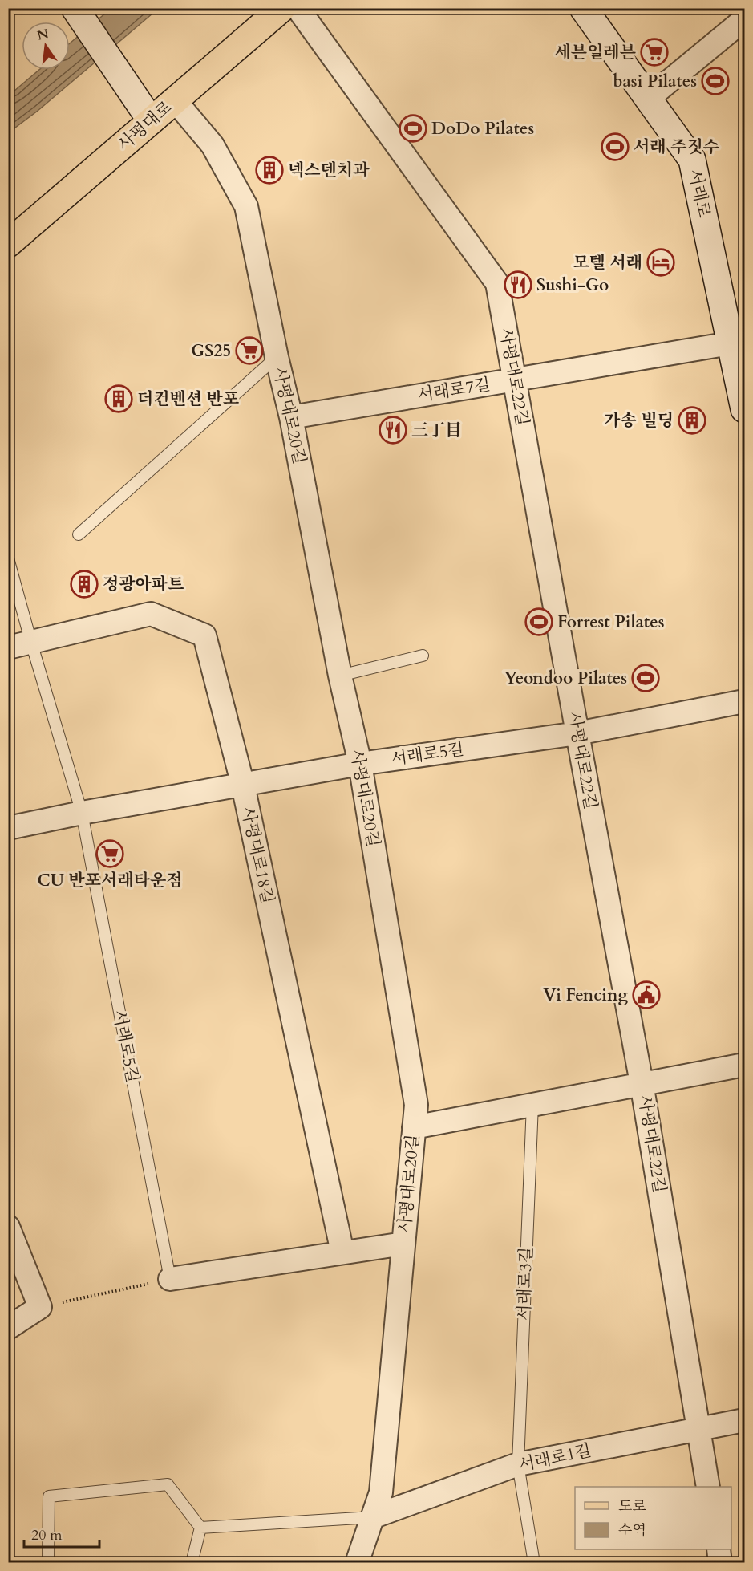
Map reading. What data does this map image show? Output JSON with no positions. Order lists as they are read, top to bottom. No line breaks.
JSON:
{"streets":{"main road":["사평대로"],"street":["서래로","사평대로22길","서래로7길","사평대로20길","서래로5길","사평대로18길","서래로1길"],"lane":["서래로3길"]},"crossings":[["사평대로","사평대로20길"],["서래로","서래로7길"],["사평대로22길","서래로7길"],["사평대로22길","서래로5길"],["사평대로22길","서래로1길"],["서래로7길","사평대로20길"],["사평대로20길","서래로5길"],["사평대로20길","사평대로18길"],["사평대로20길","서래로1길"],["서래로5길","사평대로18길"],["서래로3길","서래로1길"]],"places":{"supermarket":["세븐일레븐","GS25","CU 반포서래타운점"],"sports":["basi Pilates","DoDo Pilates","서래 주짓수","Forrest Pilates","Yeondoo Pilates"],"building":["넥스덴치과","더컨벤션 반포","가송 빌딩","정광아파트"],"hotel":["모텔 서래"],"restaurant":["Sushi-Go","三丁目"],"public building":["Vi Fencing"]},"legend":["도로","수역"],"scale_bar":"20 m","north":"top"}
